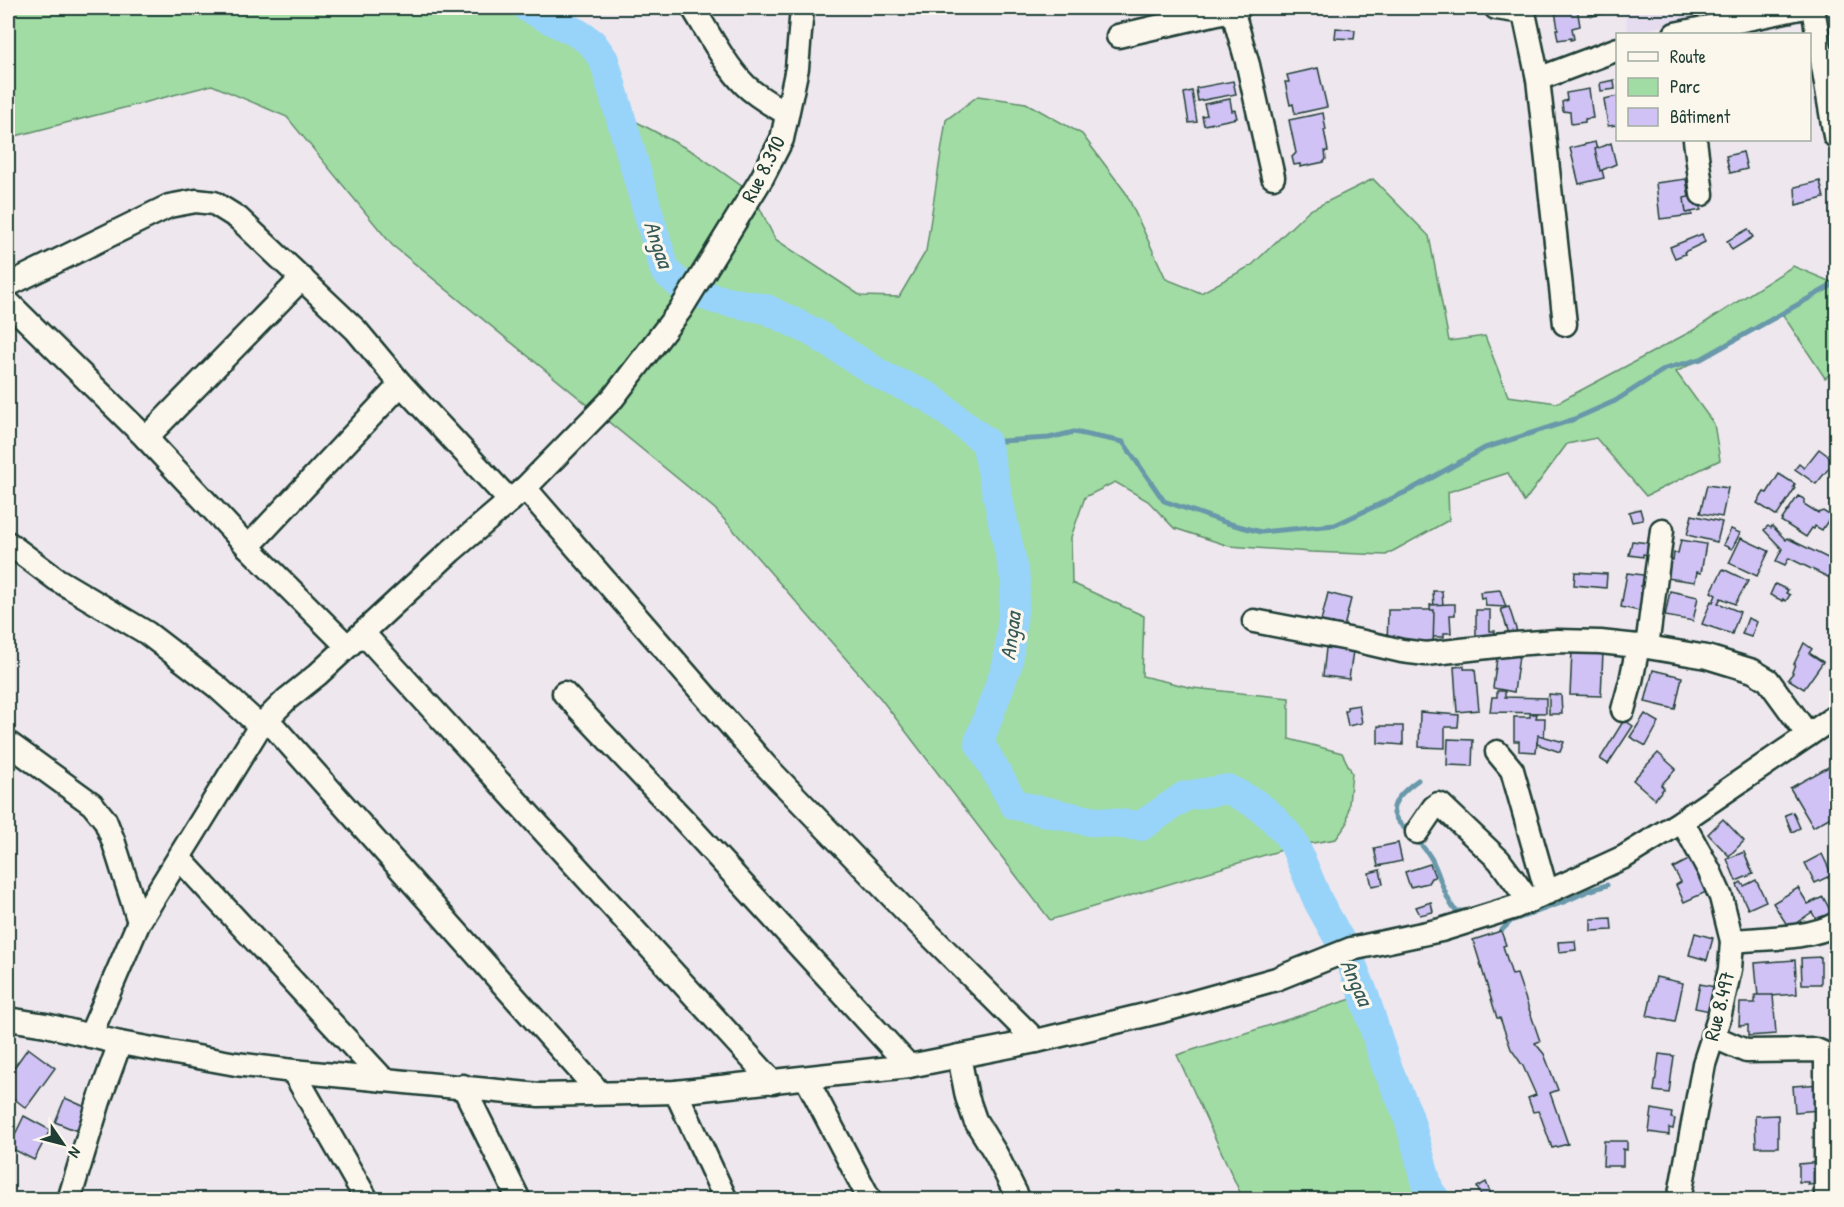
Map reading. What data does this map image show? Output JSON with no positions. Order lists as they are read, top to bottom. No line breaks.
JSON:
{"streets":{"street":["Rue 8.310","Rue 8.497"]},"water":["Angaa"],"legend":["Route","Parc","Bâtiment"],"north":"bottom right"}
